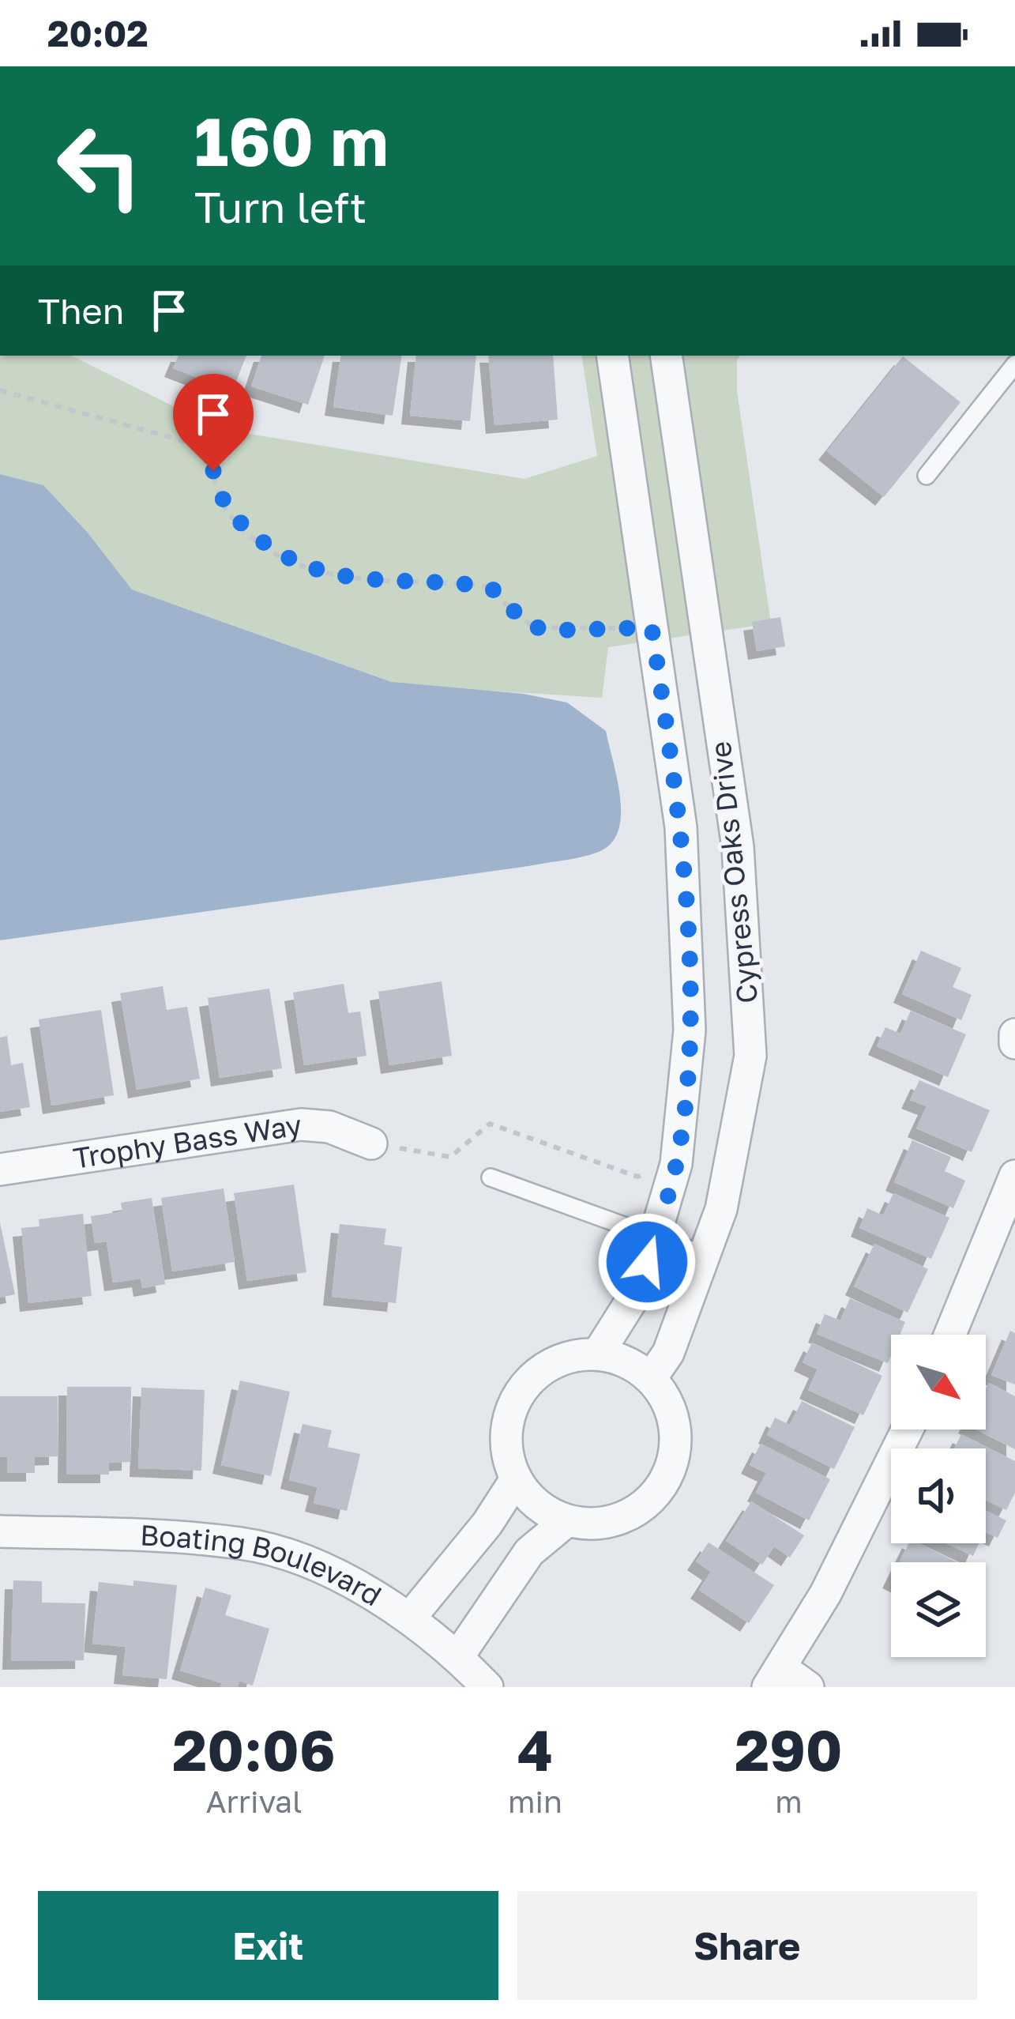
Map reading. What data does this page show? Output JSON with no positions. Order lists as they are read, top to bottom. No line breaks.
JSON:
{"streets":{"street":["Cypress Oaks Drive","Trophy Bass Way","Boating Boulevard"]},"north":"bottom right","page":{"status":"20:02","turn":["160 m","Turn left"],"then":"Then","eta":["20:06","Arrival","4","min","290","m"],"buttons":["Exit","Share"]}}
